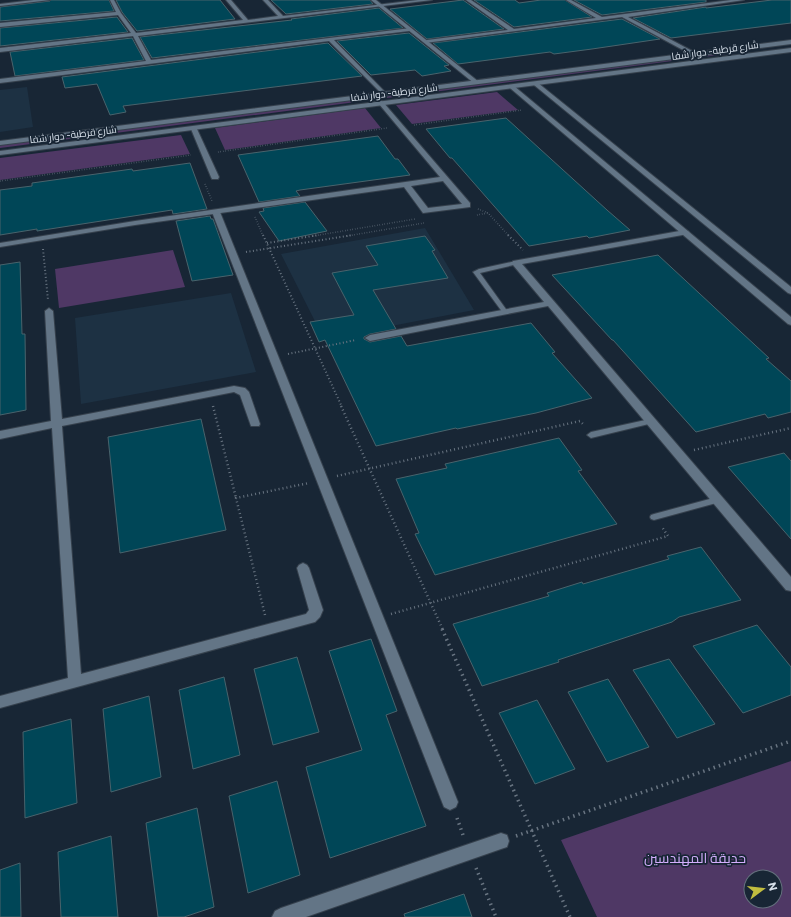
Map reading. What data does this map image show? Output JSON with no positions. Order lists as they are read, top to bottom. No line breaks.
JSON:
{"streets":{"street":["شارع قرطبة- دوار شفا"]},"parks":["حديقة المهندسين"],"north":"right"}
